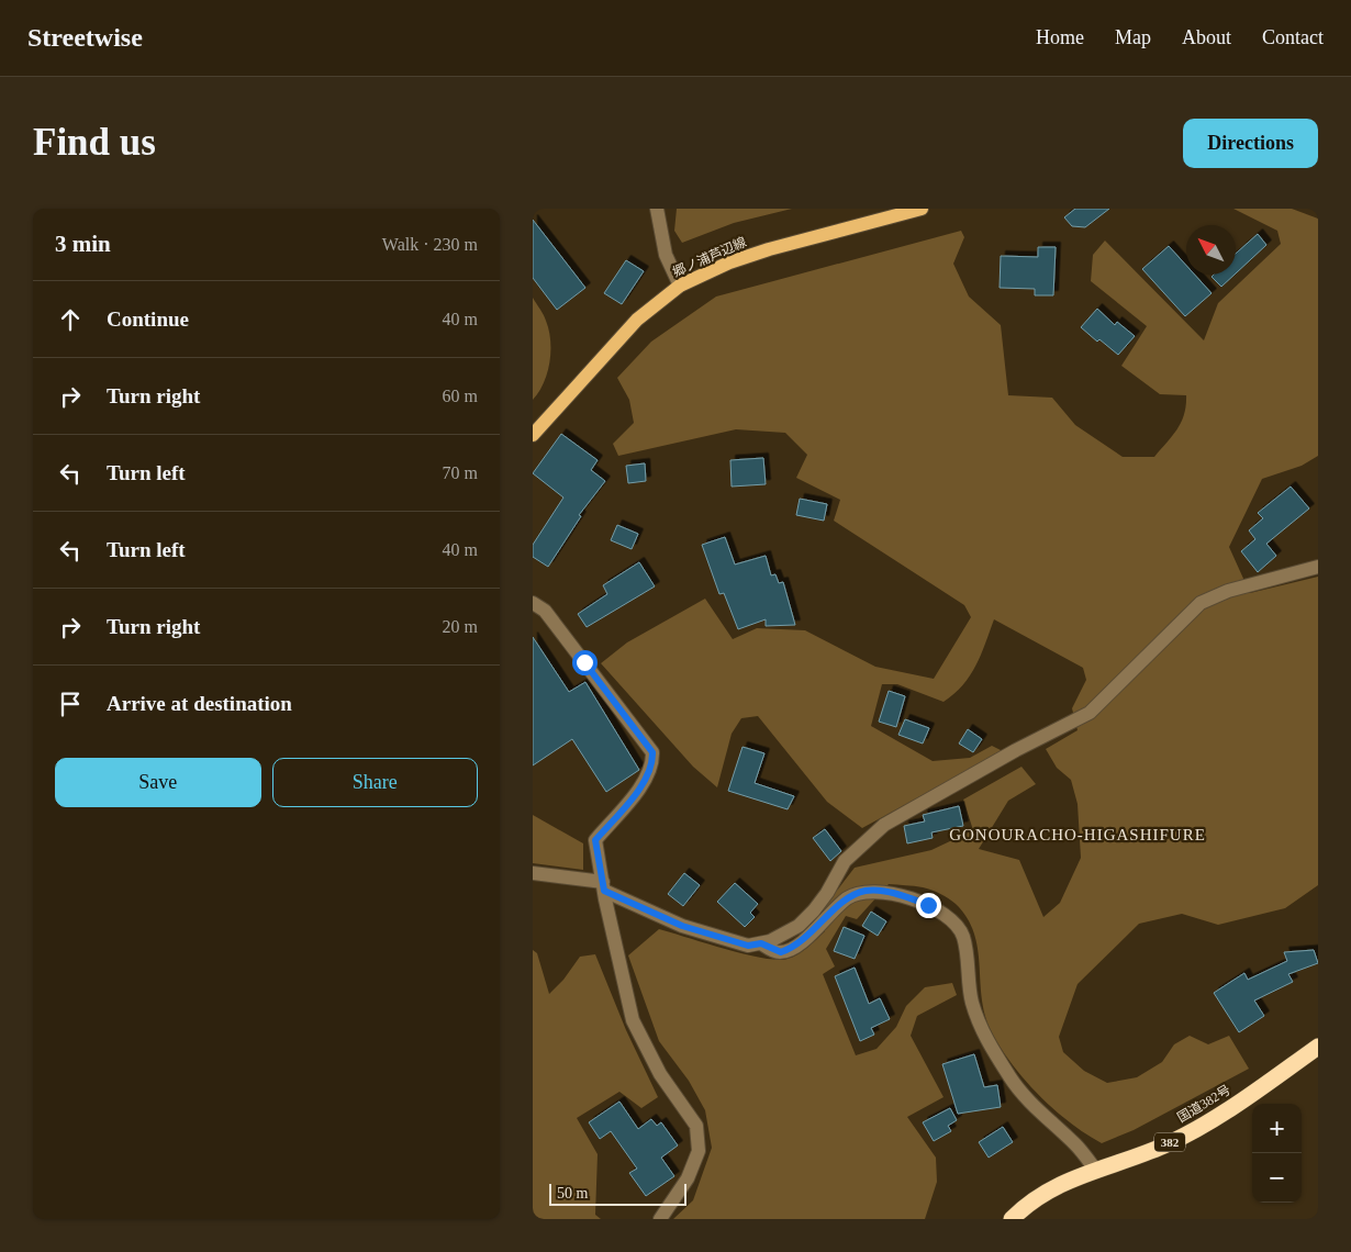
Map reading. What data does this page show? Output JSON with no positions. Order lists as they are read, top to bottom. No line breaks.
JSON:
{"streets":{"highway":["国道382号","382"],"main road":["郷ノ浦芦辺線"]},"districts":["GONOURACHO-HIGASHIFURE"],"scale_bar":"50 m","north":"top left","page":{"header":"Streetwise","nav":["Home","Map","About","Contact"],"buttons":["Directions",["Save","Share"]],"title":"Find us","heading":["3 min","Walk · 230 m"],"list":[["Continue","40 m"],["Turn right","60 m"],["Turn left","70 m"],["Turn left","40 m"],["Turn right","20 m"],"Arrive at destination"],"map_buttons":["+","−"],"scale":"50 m"}}
